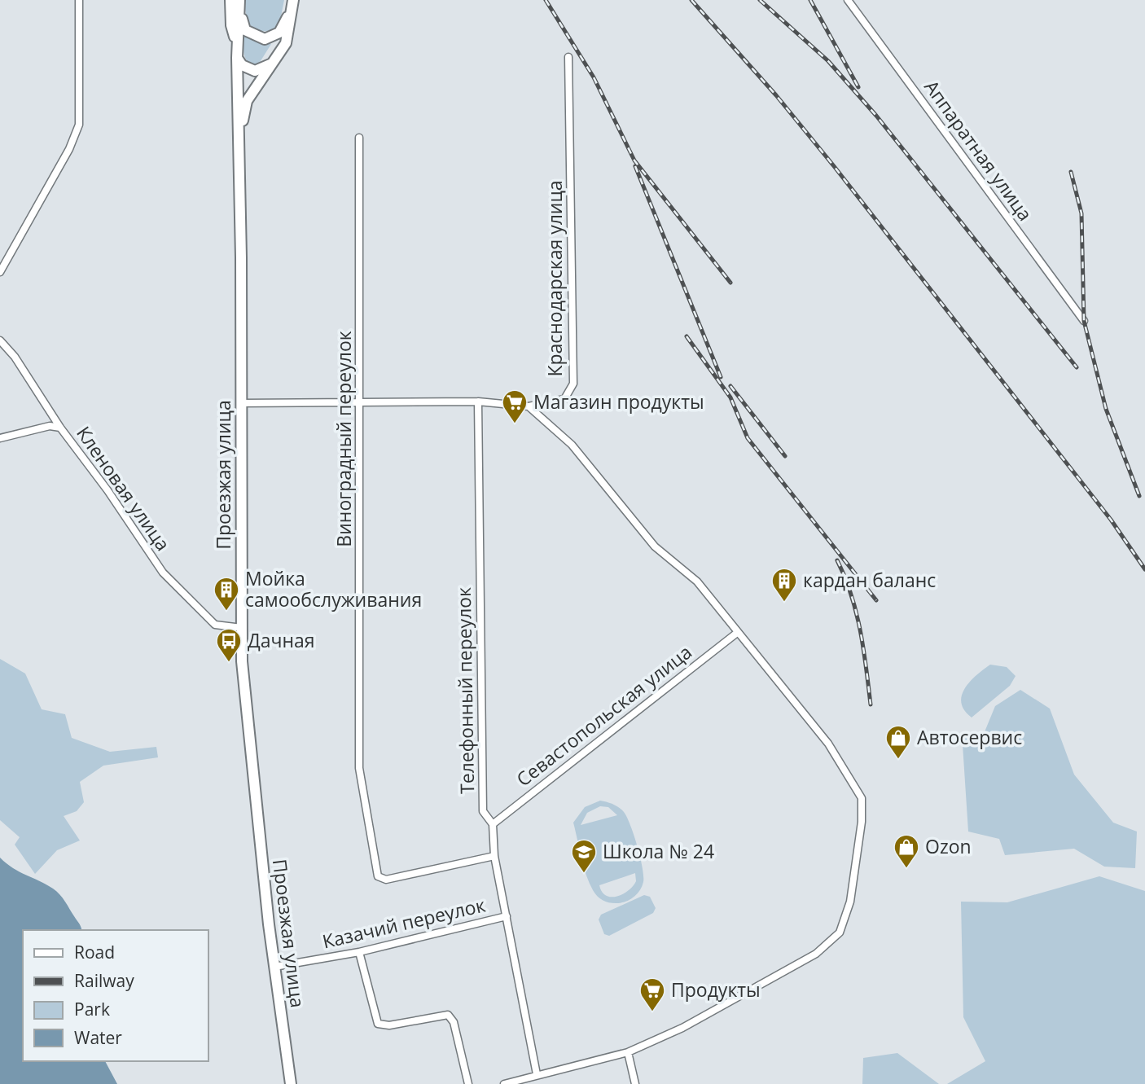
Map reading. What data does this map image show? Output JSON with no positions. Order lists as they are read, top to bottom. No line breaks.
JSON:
{"streets":{"main road":["Проезжая улица"],"street":["Аппаратная улица","Краснодарская улица","Виноградный переулок","Кленовая улица","Телефонный переулок","Севастопольская улица","Казачий переулок"]},"crossings":[["Краснодарская улица","Виноградный переулок"],["Краснодарская улица","Проезжая улица"],["Краснодарская улица","Телефонный переулок"],["Виноградный переулок","Телефонный переулок"],["Проезжая улица","Кленовая улица"],["Проезжая улица","Казачий переулок"],["Телефонный переулок","Севастопольская улица"],["Телефонный переулок","Казачий переулок"]],"places":{"supermarket":["Магазин продукты","Продукты"],"building":["кардан баланс","Мойка самообслуживания"],"bus stop":["Дачная"],"shop":["Автосервис","Ozon"],"school or university":["Школа № 24"]},"legend":["Road","Railway","Park","Water"]}
